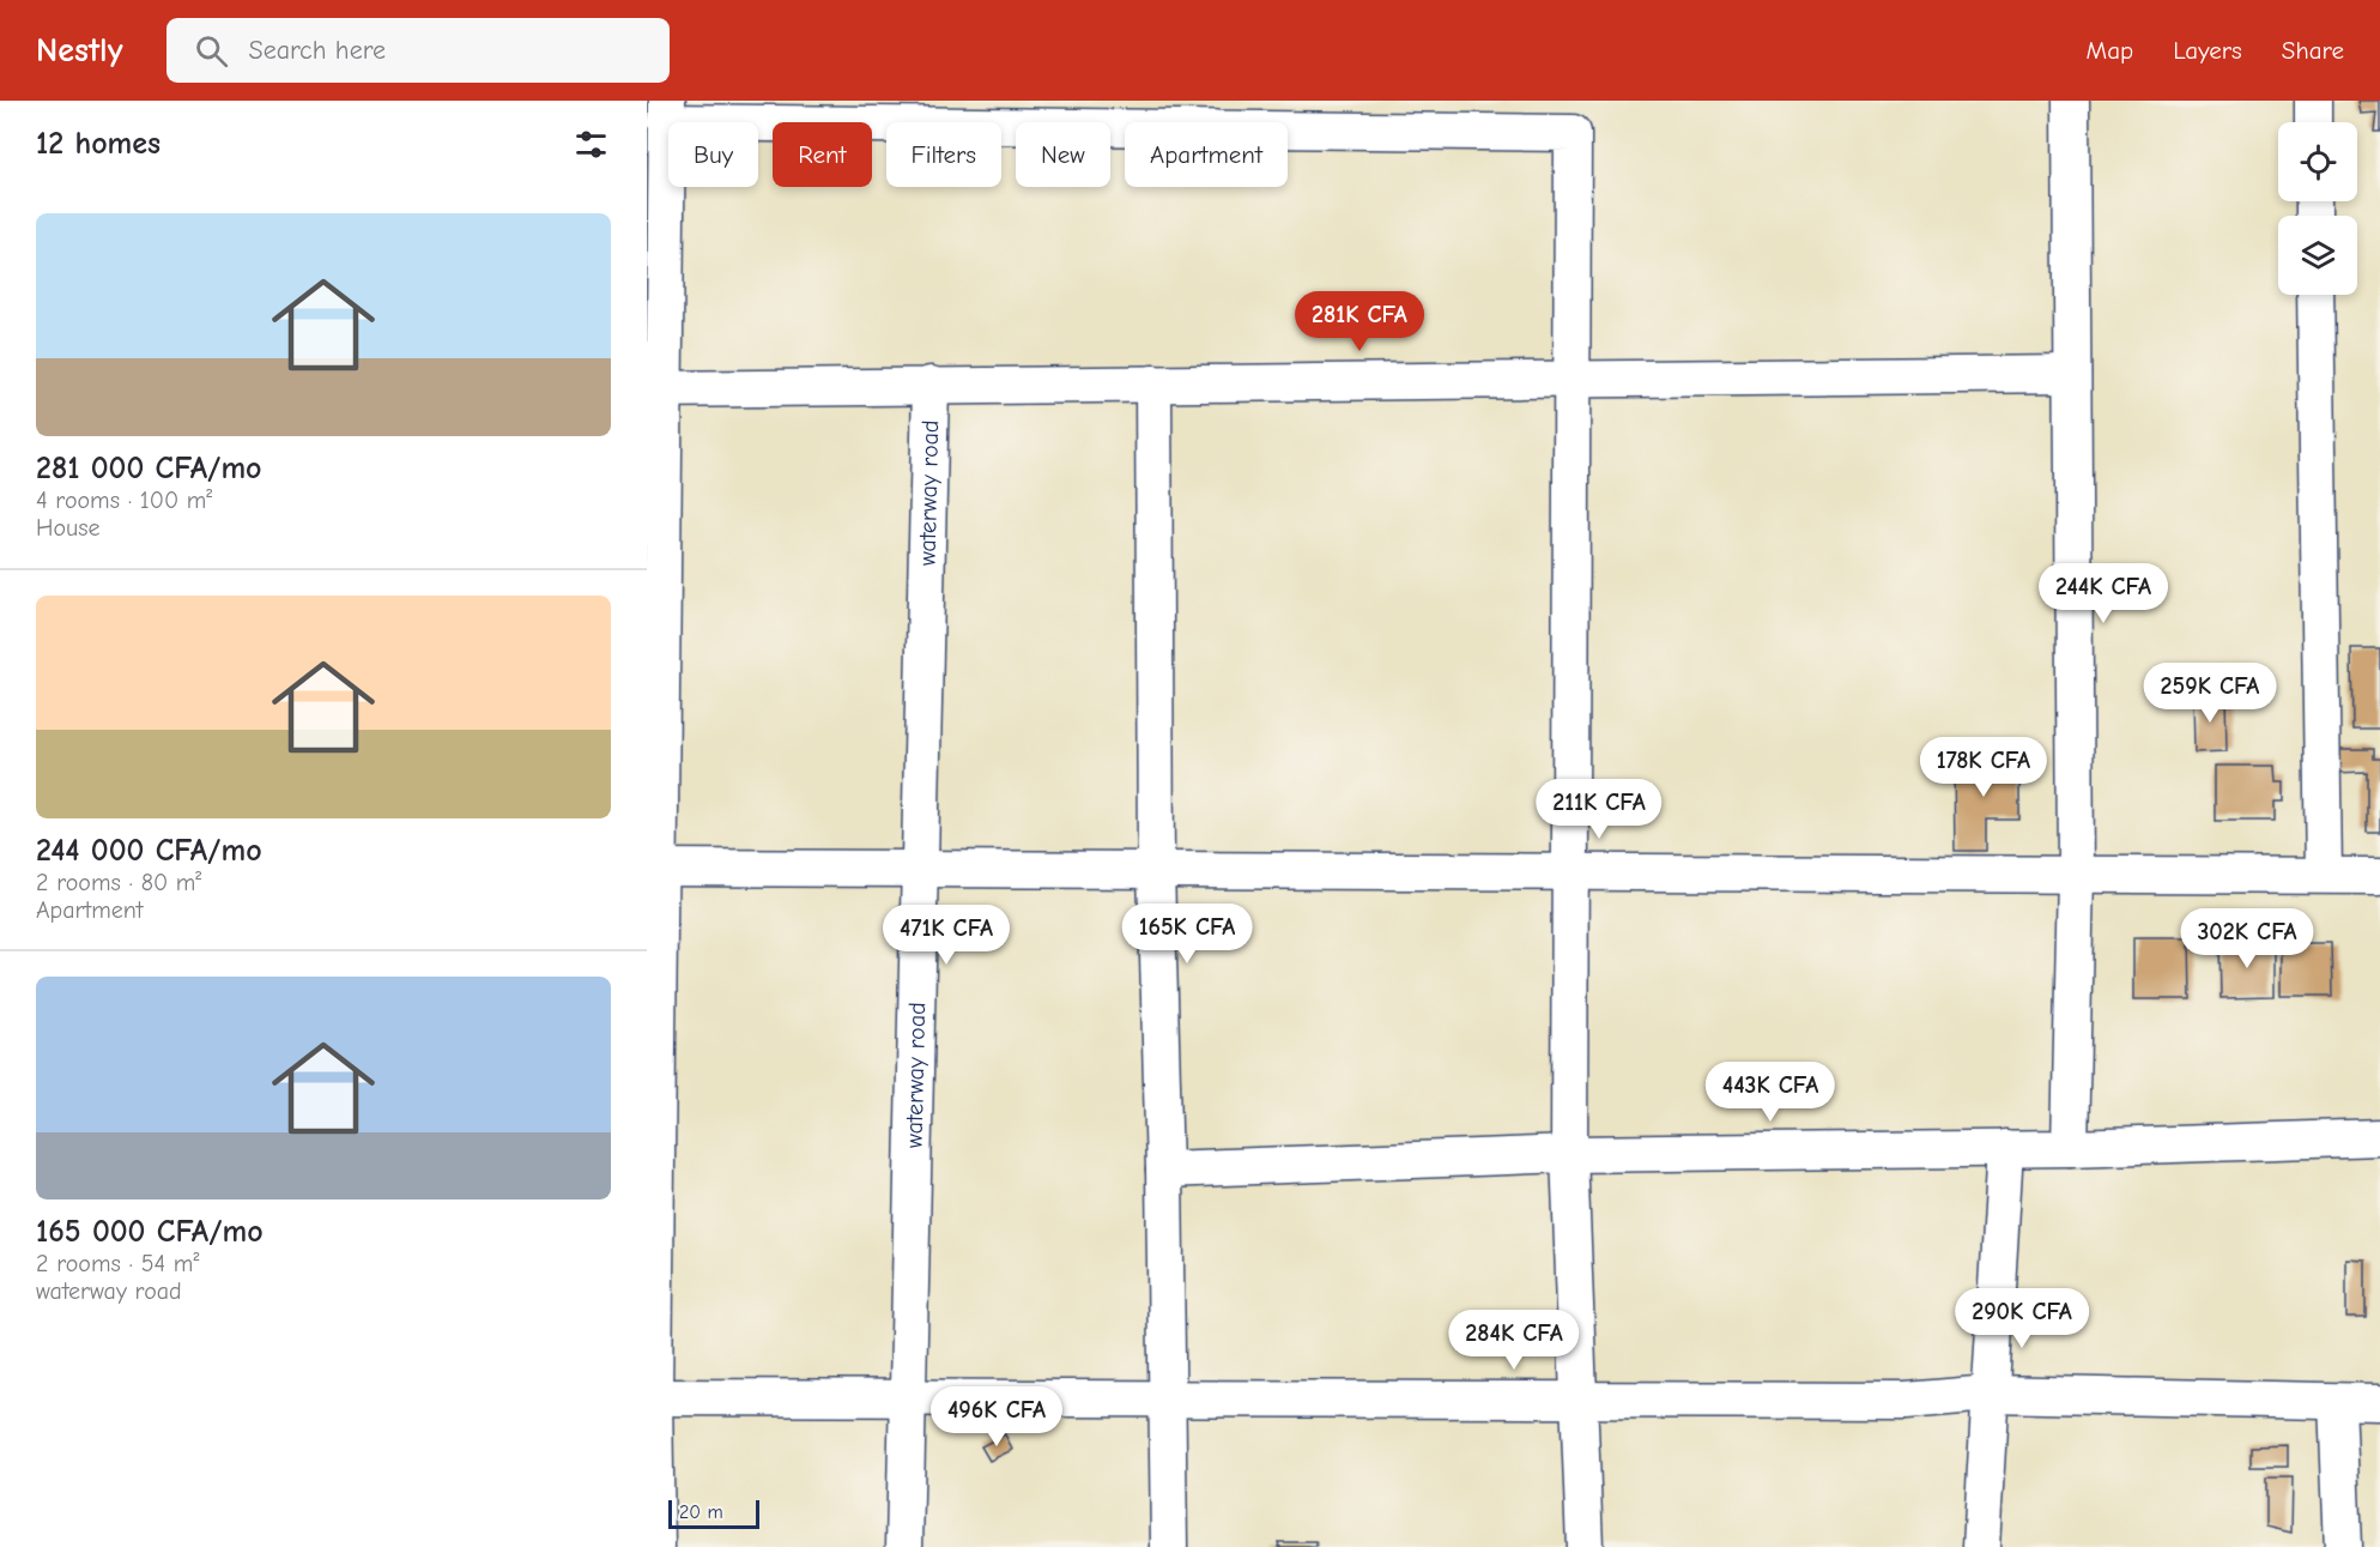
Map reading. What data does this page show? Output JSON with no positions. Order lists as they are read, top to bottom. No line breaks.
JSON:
{"streets":{"street":["waterway road"]},"scale_bar":"20 m","page":{"header":"Nestly","search":"Search here","nav":["Map","Layers","Share"],"heading":"12 homes","chip":["Buy","Rent","Filters","New","Apartment"],"list":[{"name":"281 000 CFA/mo","note":"4 rooms · 100 m² · House"},{"name":"244 000 CFA/mo","note":"2 rooms · 80 m² · Apartment"},{"name":"165 000 CFA/mo","note":"2 rooms · 54 m² · waterway road"}],"price":["281K CFA","244K CFA","259K CFA","178K CFA","211K CFA","165K CFA","471K CFA","302K CFA","443K CFA","290K CFA","284K CFA","496K CFA"],"scale":"20 m"}}
